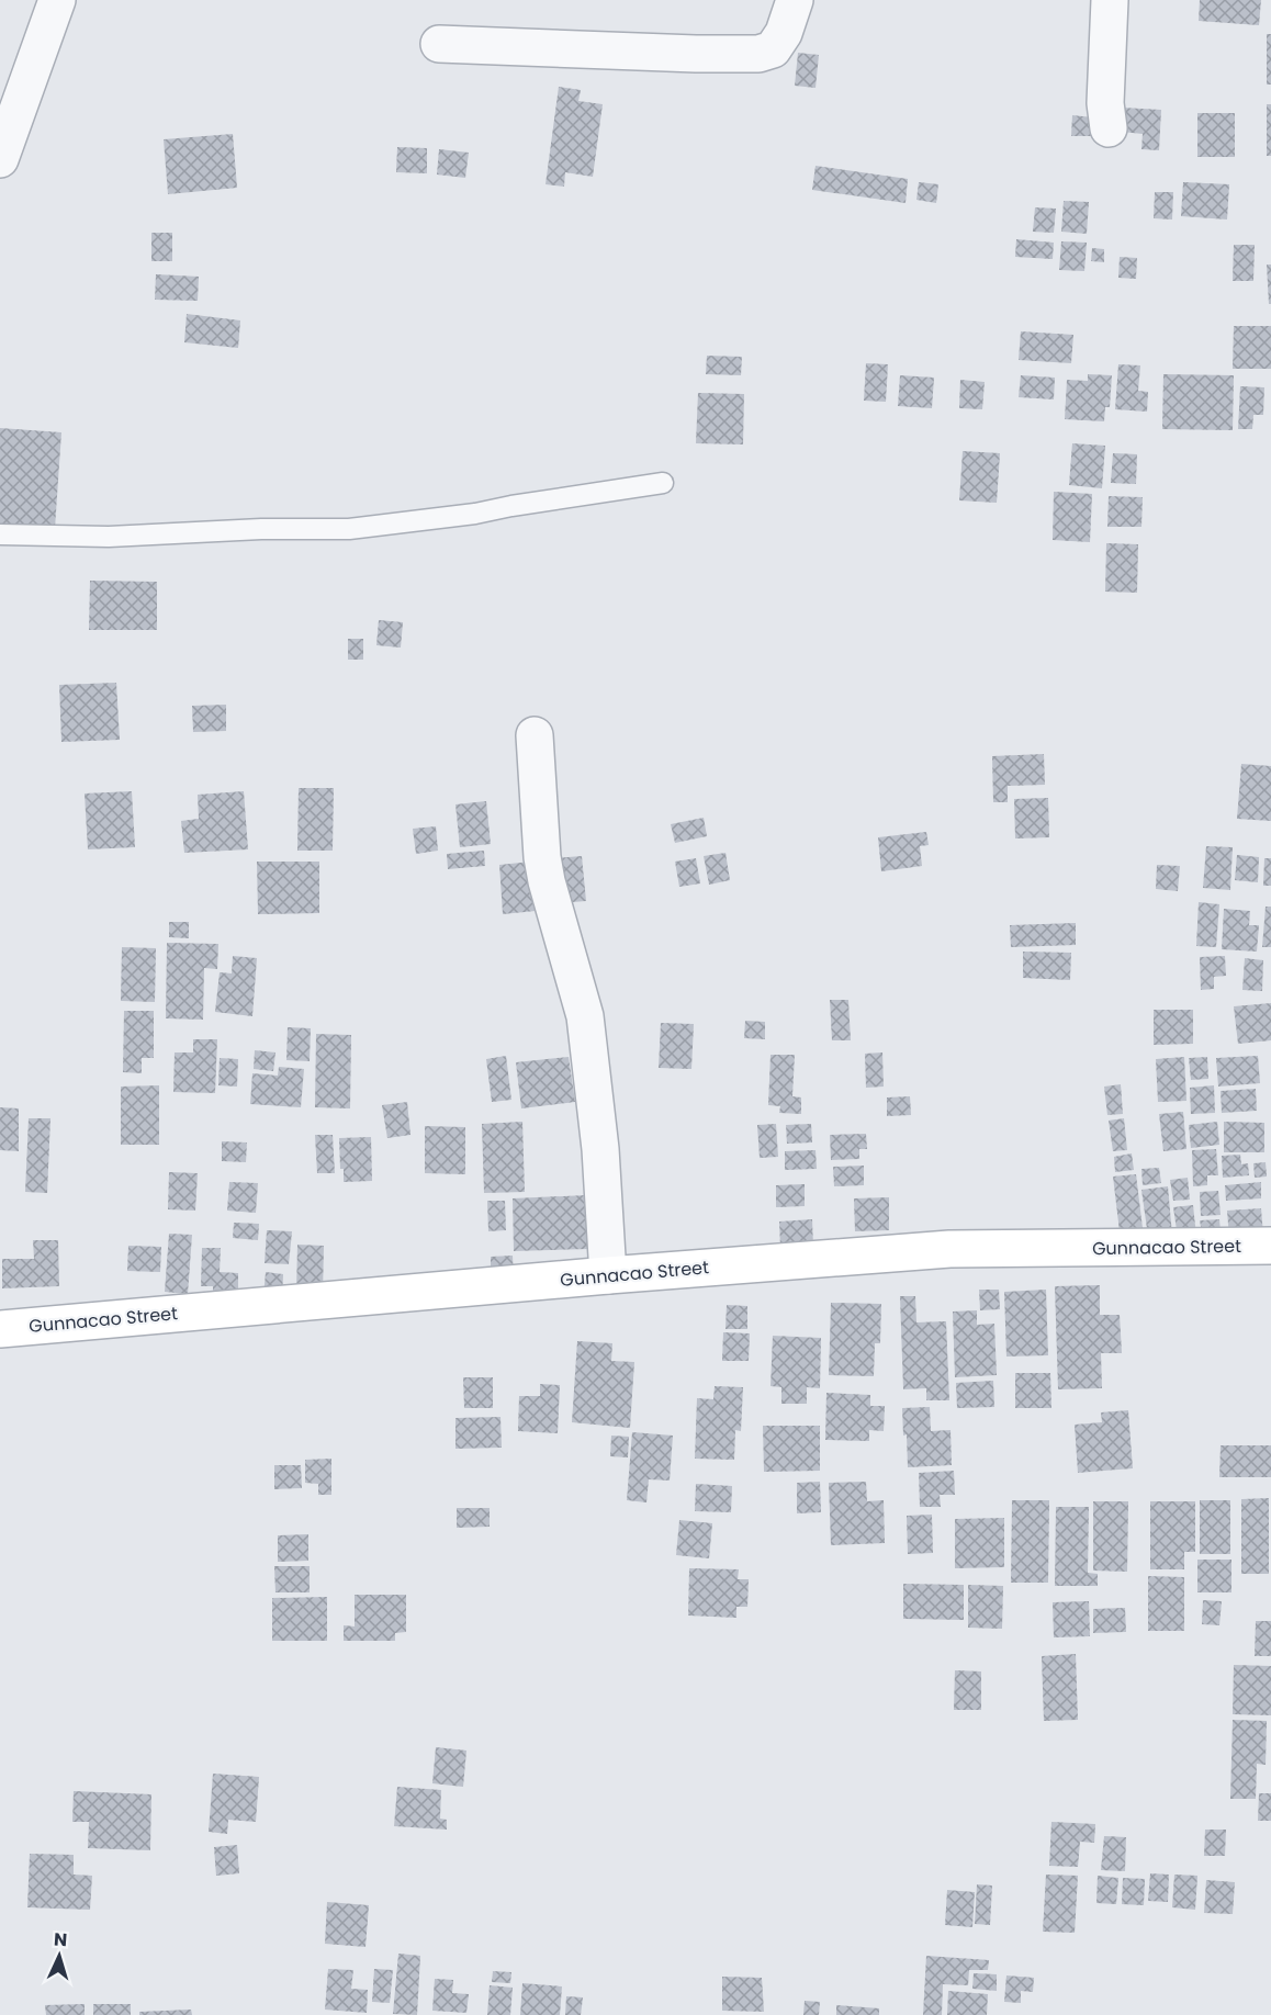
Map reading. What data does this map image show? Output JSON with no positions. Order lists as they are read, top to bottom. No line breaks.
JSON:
{"streets":{"street":["Gunnacao Street"]},"north":"top"}
